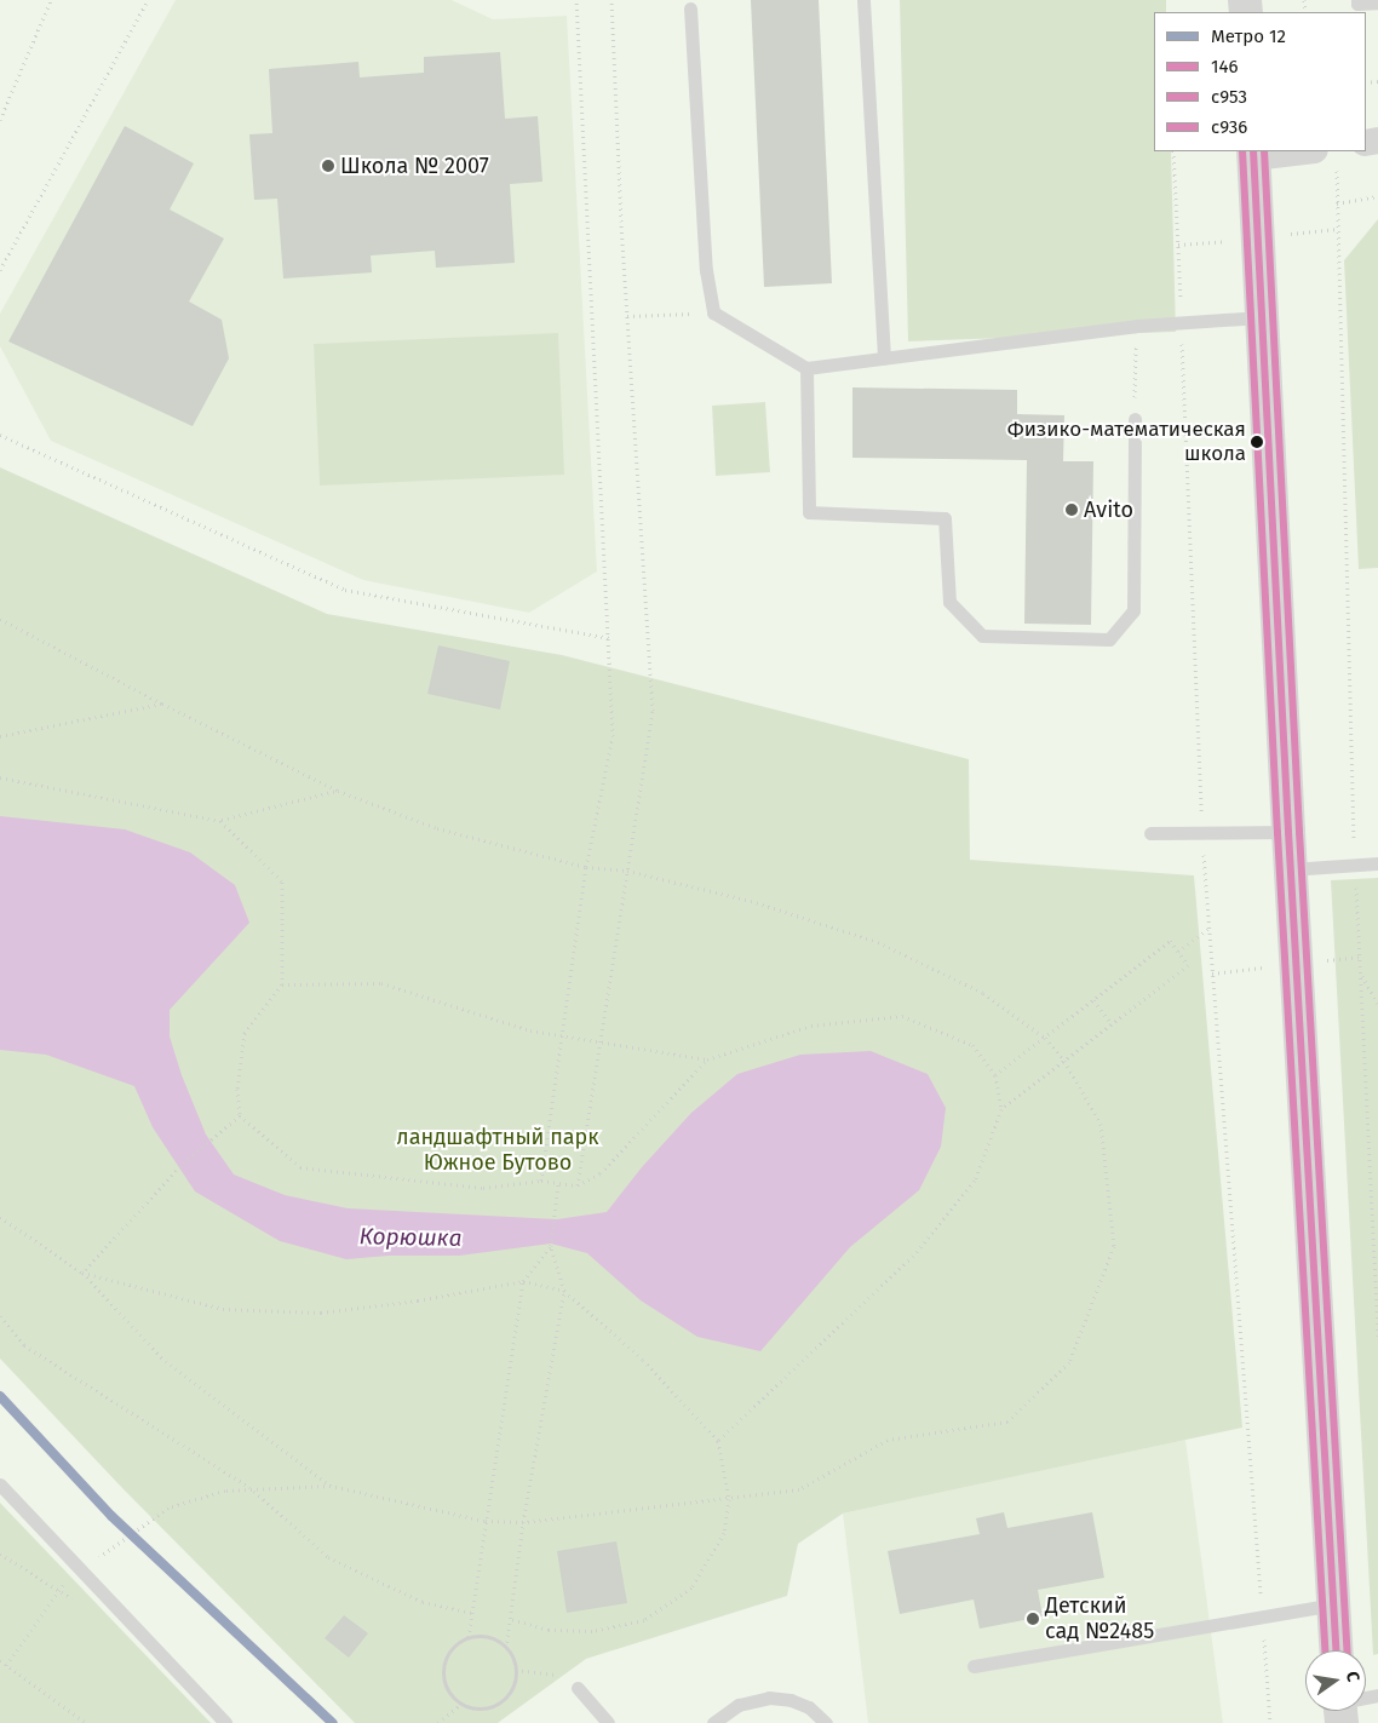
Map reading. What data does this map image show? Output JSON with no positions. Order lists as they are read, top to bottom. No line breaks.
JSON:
{"water":["Корюшка"],"parks":["ландшафтный парк Южное Бутово"],"places":["Школа № 2007","Физико-математическая школа","Avito","Детский сад №2485"],"lines":["transit line 146","transit line с953","transit line с936","metro line 12"],"legend":["Метро 12","146","с953","с936"],"north":"right"}
